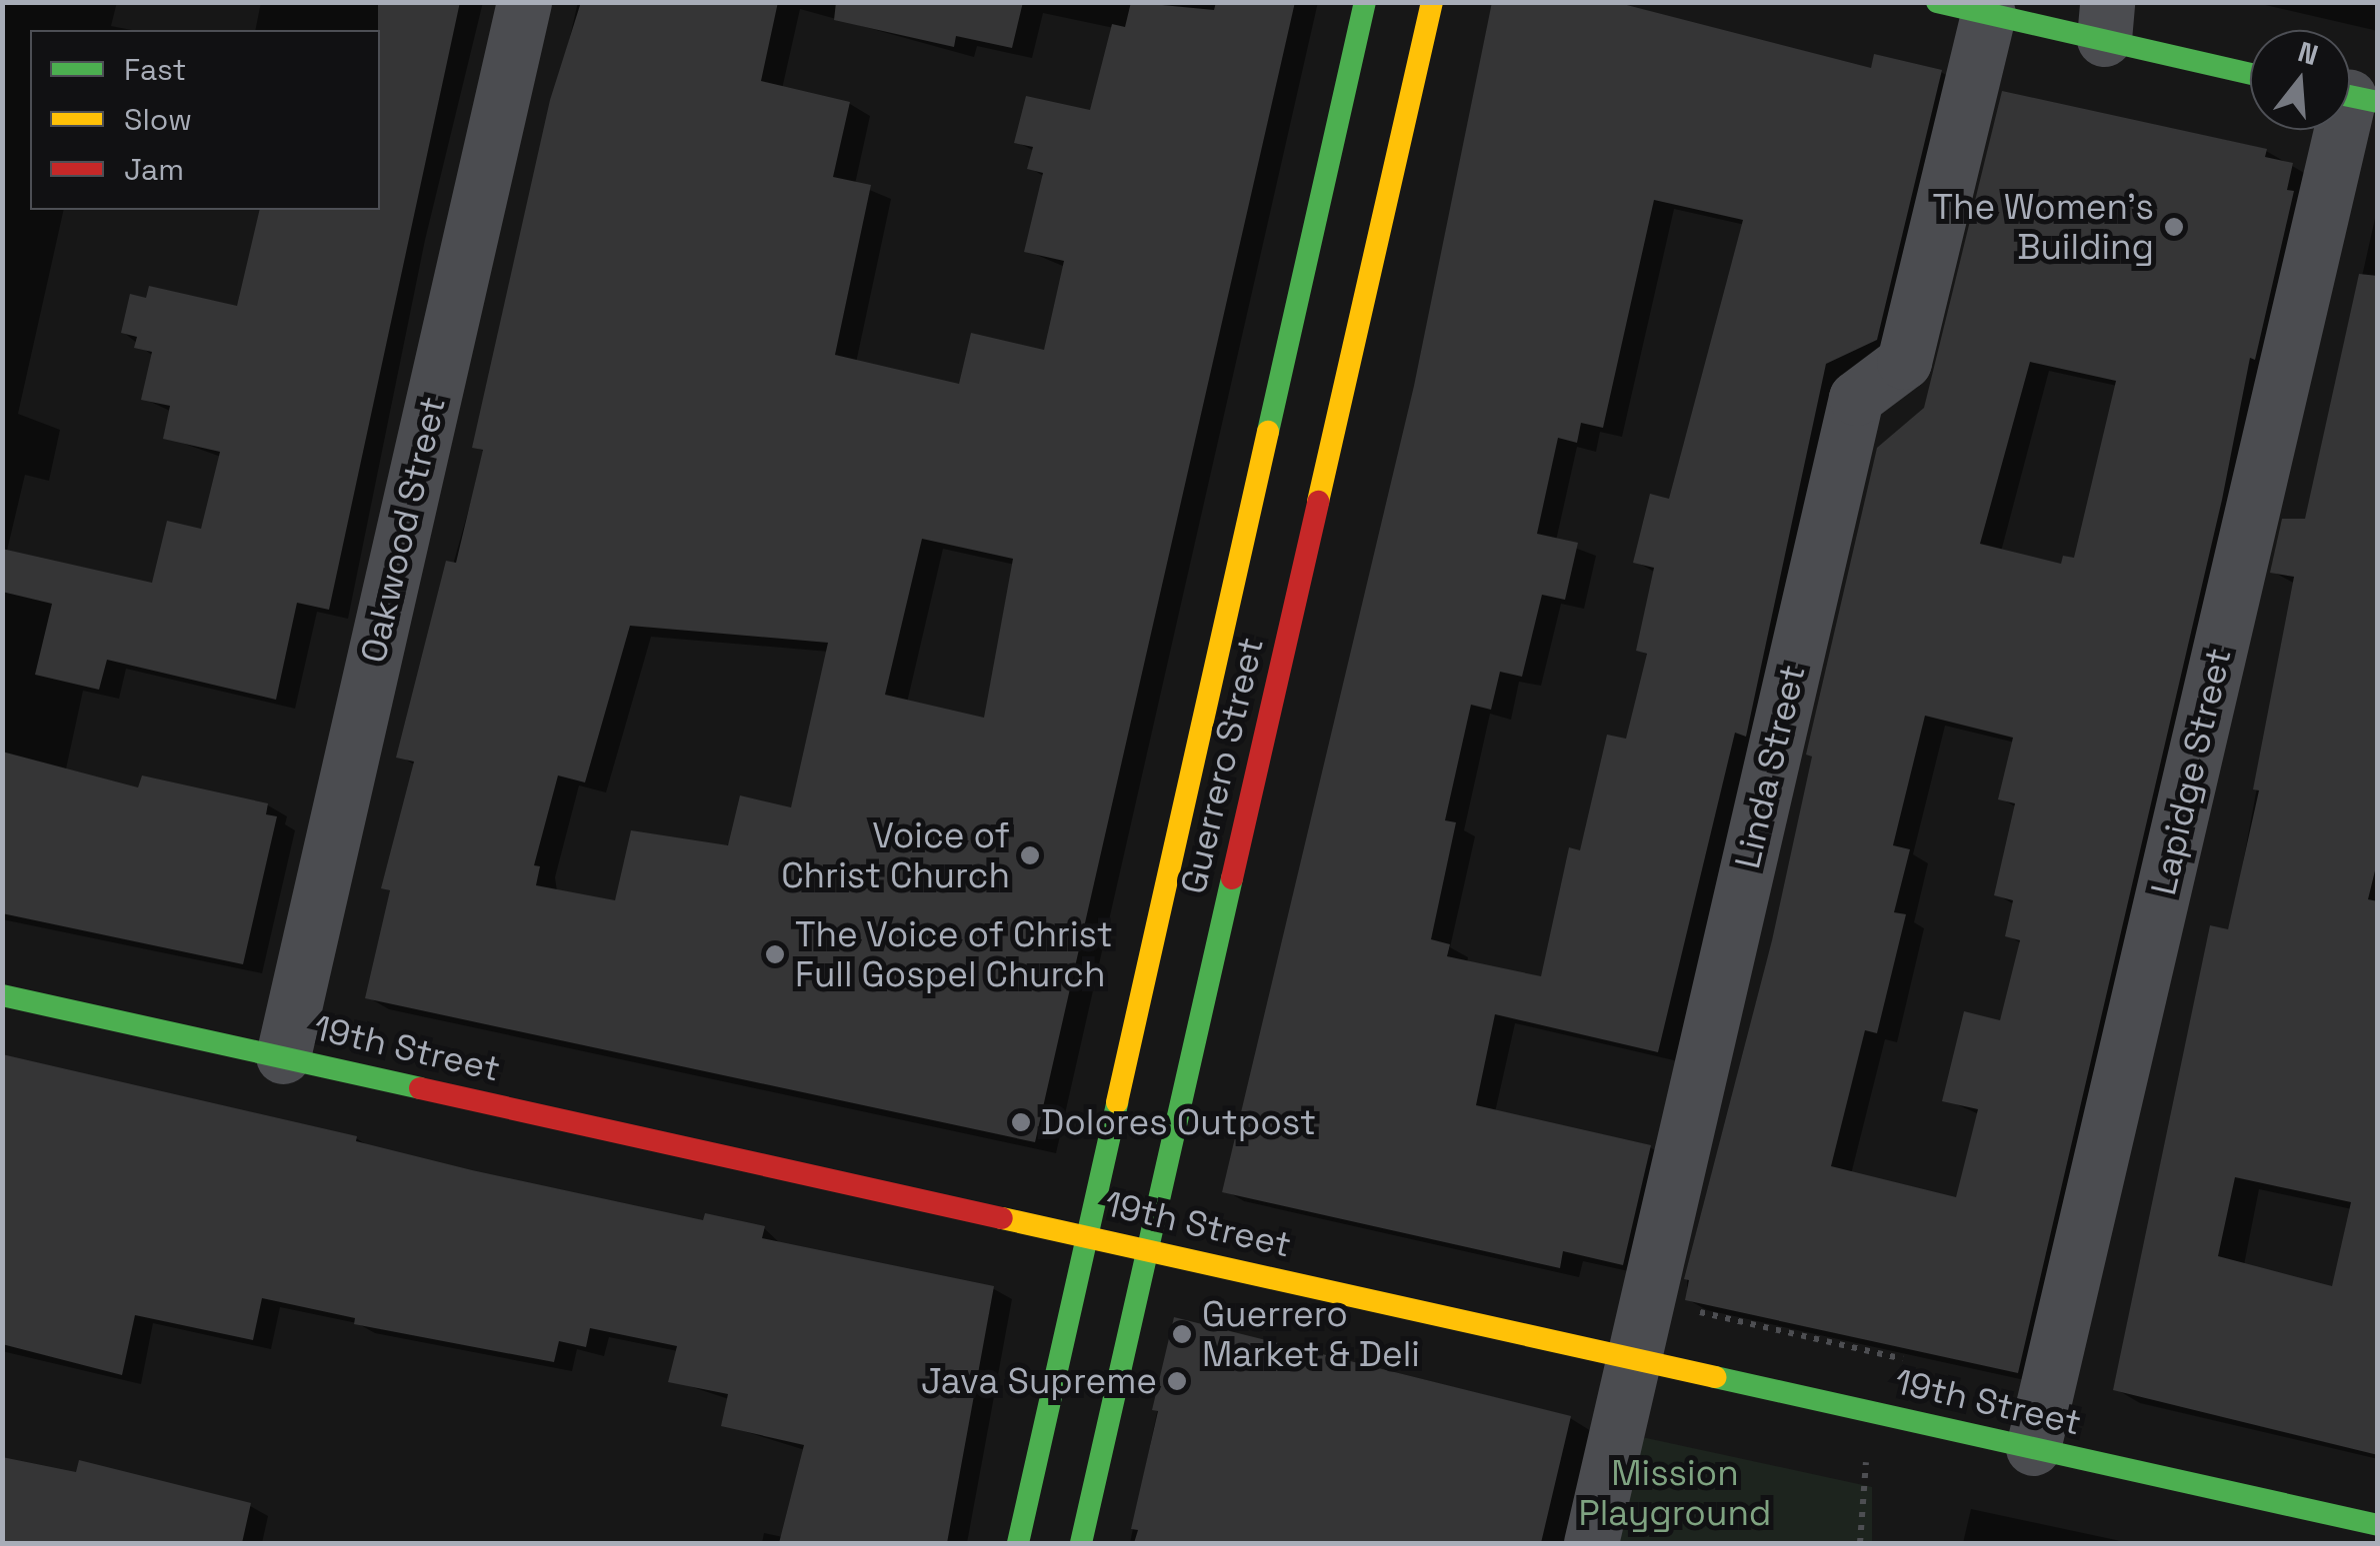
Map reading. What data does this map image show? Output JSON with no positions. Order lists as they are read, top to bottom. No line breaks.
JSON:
{"streets":{"main road":["Guerrero Street","19th Street"],"street":["Oakwood Street","Linda Street","Lapidge Street"]},"crossings":[["Oakwood Street","19th Street"],["Guerrero Street","19th Street"],["Linda Street","19th Street"],["Lapidge Street","19th Street"]],"parks":["Mission Playground"],"places":["The Women's Building","Voice of Christ Church","The Voice of Christ Full Gospel Church","Dolores Outpost","Guerrero Market & Deli","Java Supreme"],"legend":["Fast","Slow","Jam"],"north":"top"}
